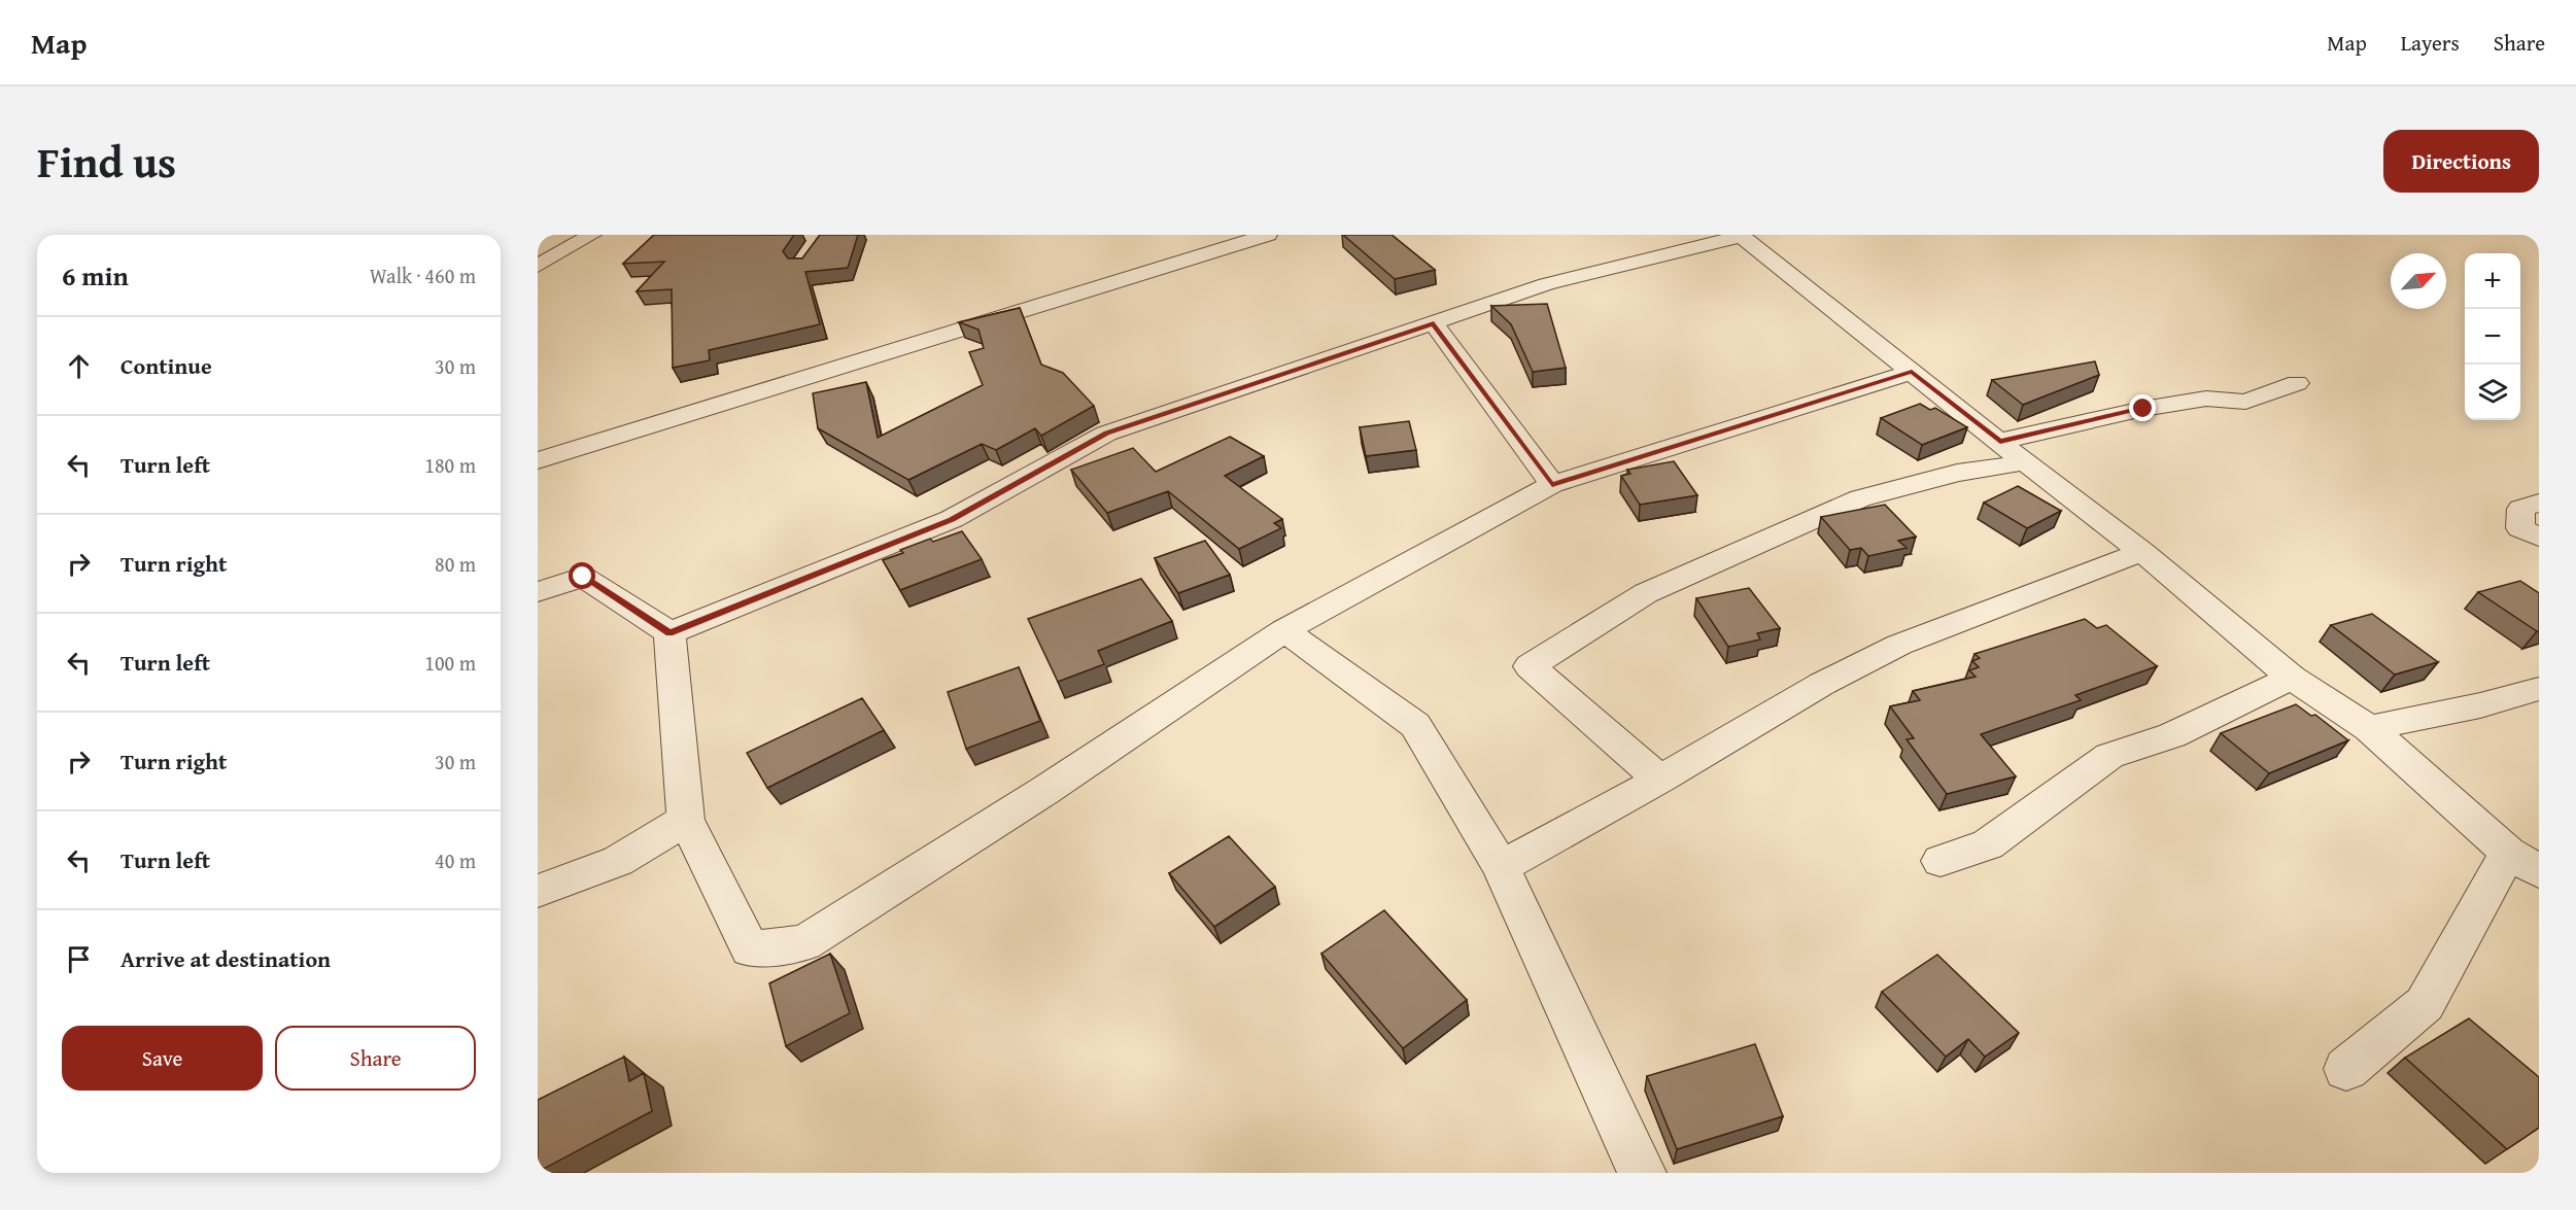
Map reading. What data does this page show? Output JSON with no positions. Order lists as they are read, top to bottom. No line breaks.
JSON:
{"north":"top right","page":{"header":"Map","nav":["Map","Layers","Share"],"title":"Find us","buttons":["Directions",["Save","Share"]],"heading":["6 min","Walk · 460 m"],"map_buttons":["+","−"],"list":[["Continue","30 m"],["Turn left","180 m"],["Turn right","80 m"],["Turn left","100 m"],["Turn right","30 m"],["Turn left","40 m"],"Arrive at destination"]}}
